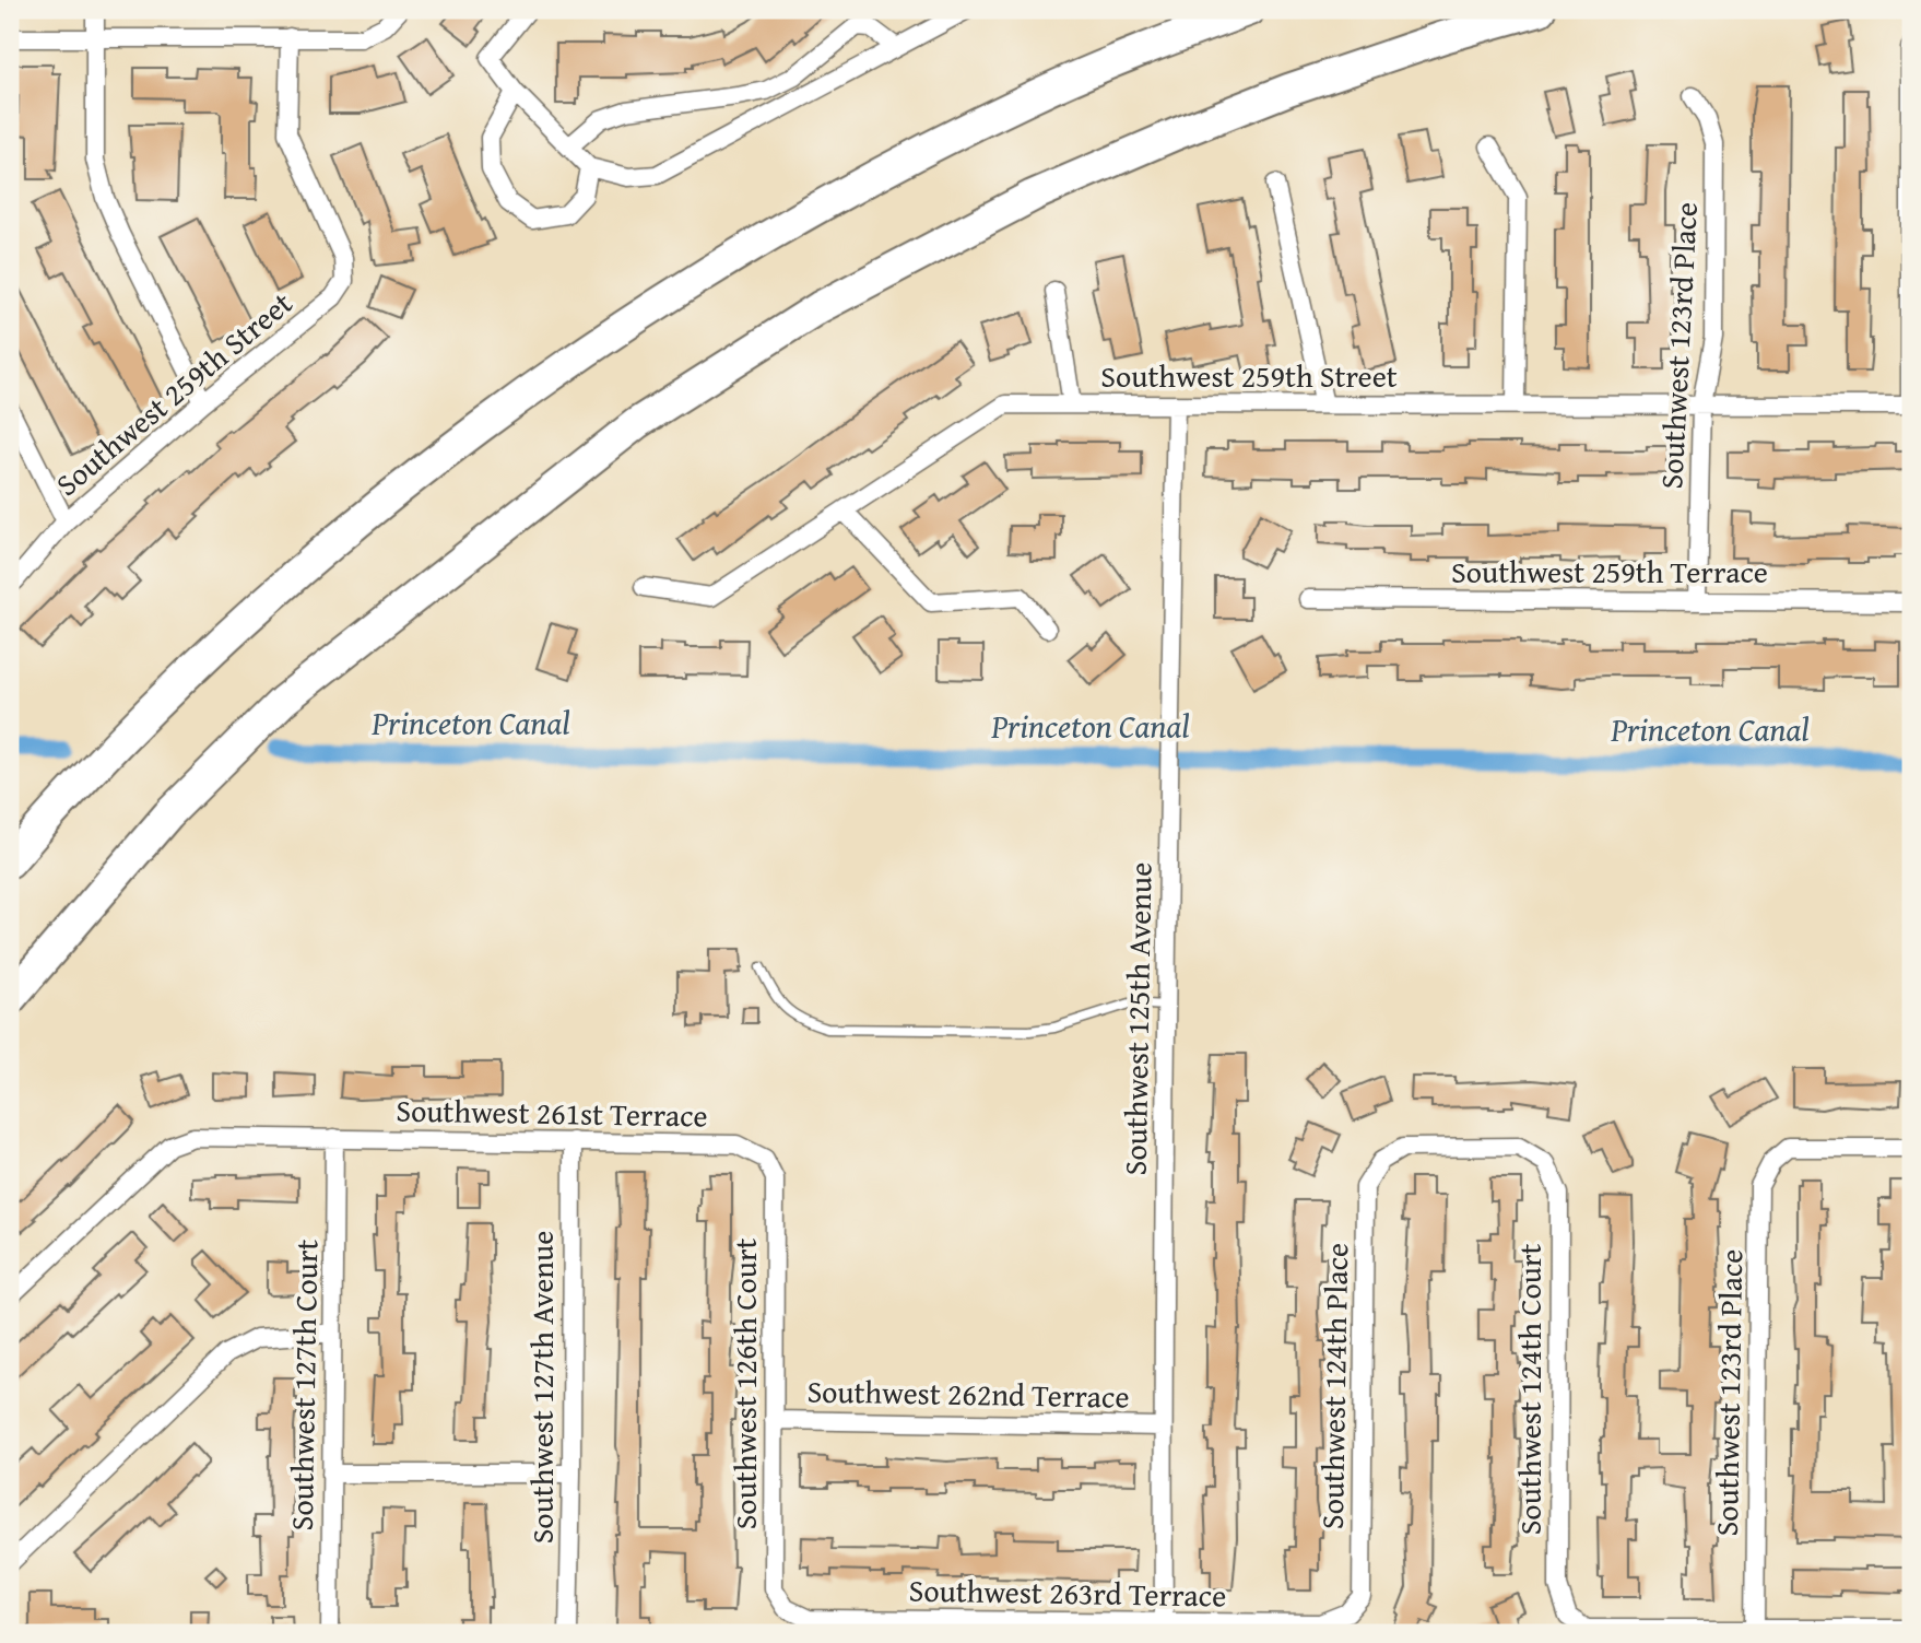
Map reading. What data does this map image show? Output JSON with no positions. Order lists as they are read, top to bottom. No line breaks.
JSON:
{"streets":{"street":["Southwest 123rd Place","Southwest 259th Street","Southwest 259th Terrace","Southwest 125th Avenue","Southwest 261st Terrace","Southwest 126th Court","Southwest 127th Court","Southwest 124th Place","Southwest 127th Avenue","Southwest 124th Court","Southwest 262nd Terrace","Southwest 263rd Terrace"]},"crossings":[["Southwest 123rd Place","Southwest 259th Street"],["Southwest 123rd Place","Southwest 259th Terrace"],["Southwest 123rd Place","Southwest 124th Court"],["Southwest 259th Street","Southwest 125th Avenue"],["Southwest 125th Avenue","Southwest 262nd Terrace"],["Southwest 125th Avenue","Southwest 263rd Terrace"],["Southwest 261st Terrace","Southwest 126th Court"],["Southwest 261st Terrace","Southwest 127th Court"],["Southwest 261st Terrace","Southwest 127th Avenue"],["Southwest 126th Court","Southwest 262nd Terrace"],["Southwest 126th Court","Southwest 263rd Terrace"],["Southwest 124th Place","Southwest 124th Court"],["Southwest 124th Place","Southwest 263rd Terrace"]],"water":["Princeton Canal"]}
